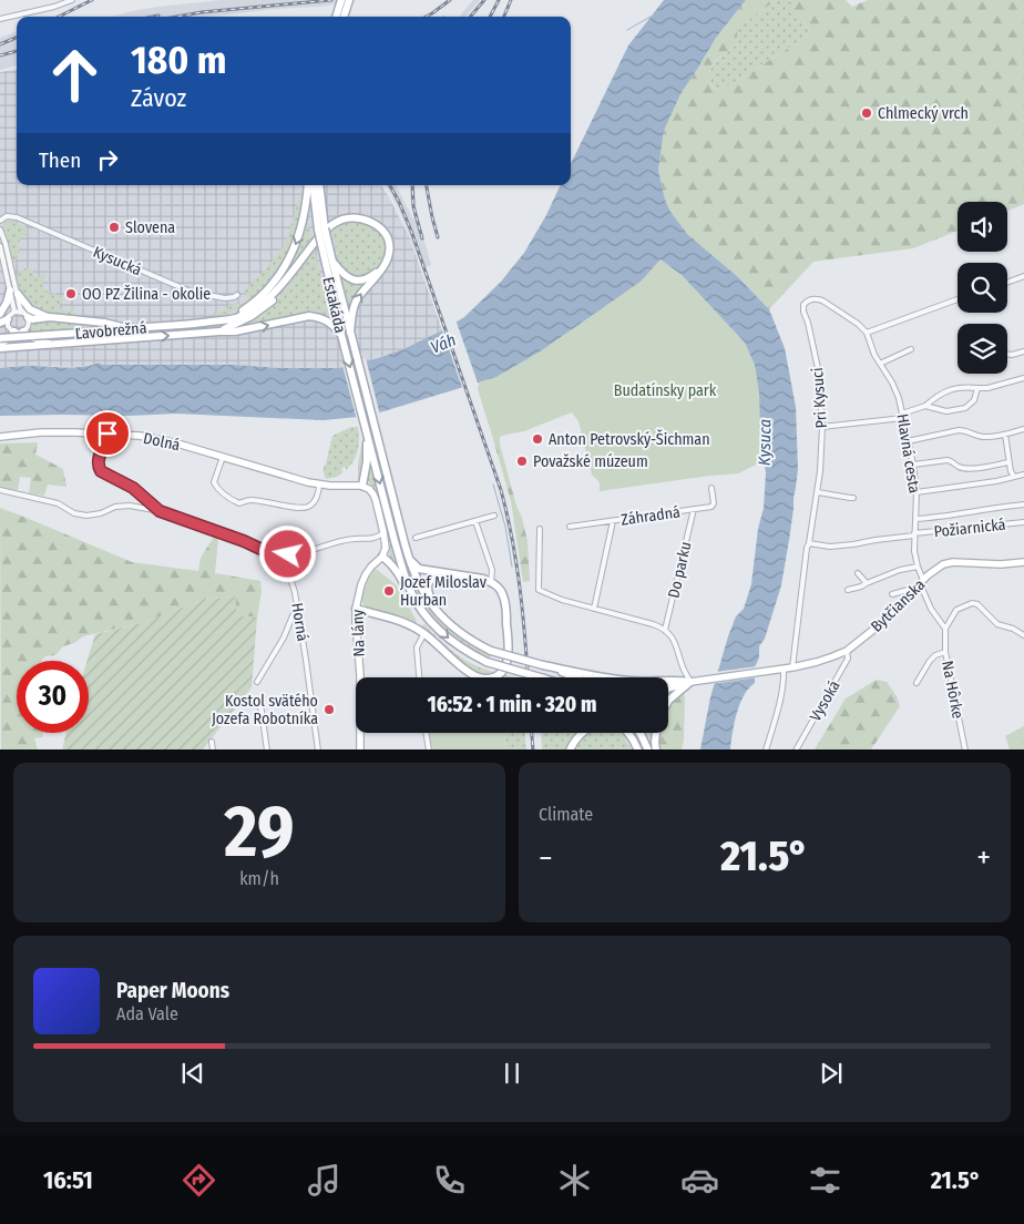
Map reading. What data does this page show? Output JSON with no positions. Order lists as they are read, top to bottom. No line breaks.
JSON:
{"streets":{"main road":["Estakáda","Ľavobrežná","Dolná","Bytčianska","Na lány"],"street":["Kysucká","Pri Kysuci","Hlavná cesta","Záhradná","Požiarnická","Do parku","Horná","Na Hôrke","Vysoká"]},"crossings":[["Estakáda","Ľavobrežná"],["Pri Kysuci","Hlavná cesta"],["Pri Kysuci","Požiarnická"],["Pri Kysuci","Bytčianska"],["Hlavná cesta","Požiarnická"],["Hlavná cesta","Bytčianska"],["Záhradná","Do parku"],["Bytčianska","Vysoká"]],"water":["Váh","Kysuca"],"parks":["Budatínsky park"],"places":["Chlmecký vrch","Slovena","OO PZ Žilina - okolie","Anton Petrovský-Šichman","Považské múzeum","Jozef Miloslav Hurban","Kostol svätého Jozefa Robotníka"],"page":{"turn":["180 m","Závoz"],"then":"Then","limit":"30","trip":"16:52 · 1 min · 320 m","tile":[["29","km/h"],"Climate"],"heat":["−","21.5°","+"],"song":["Paper Moons","Ada Vale"],"tabs":["16:51","21.5°"]}}
